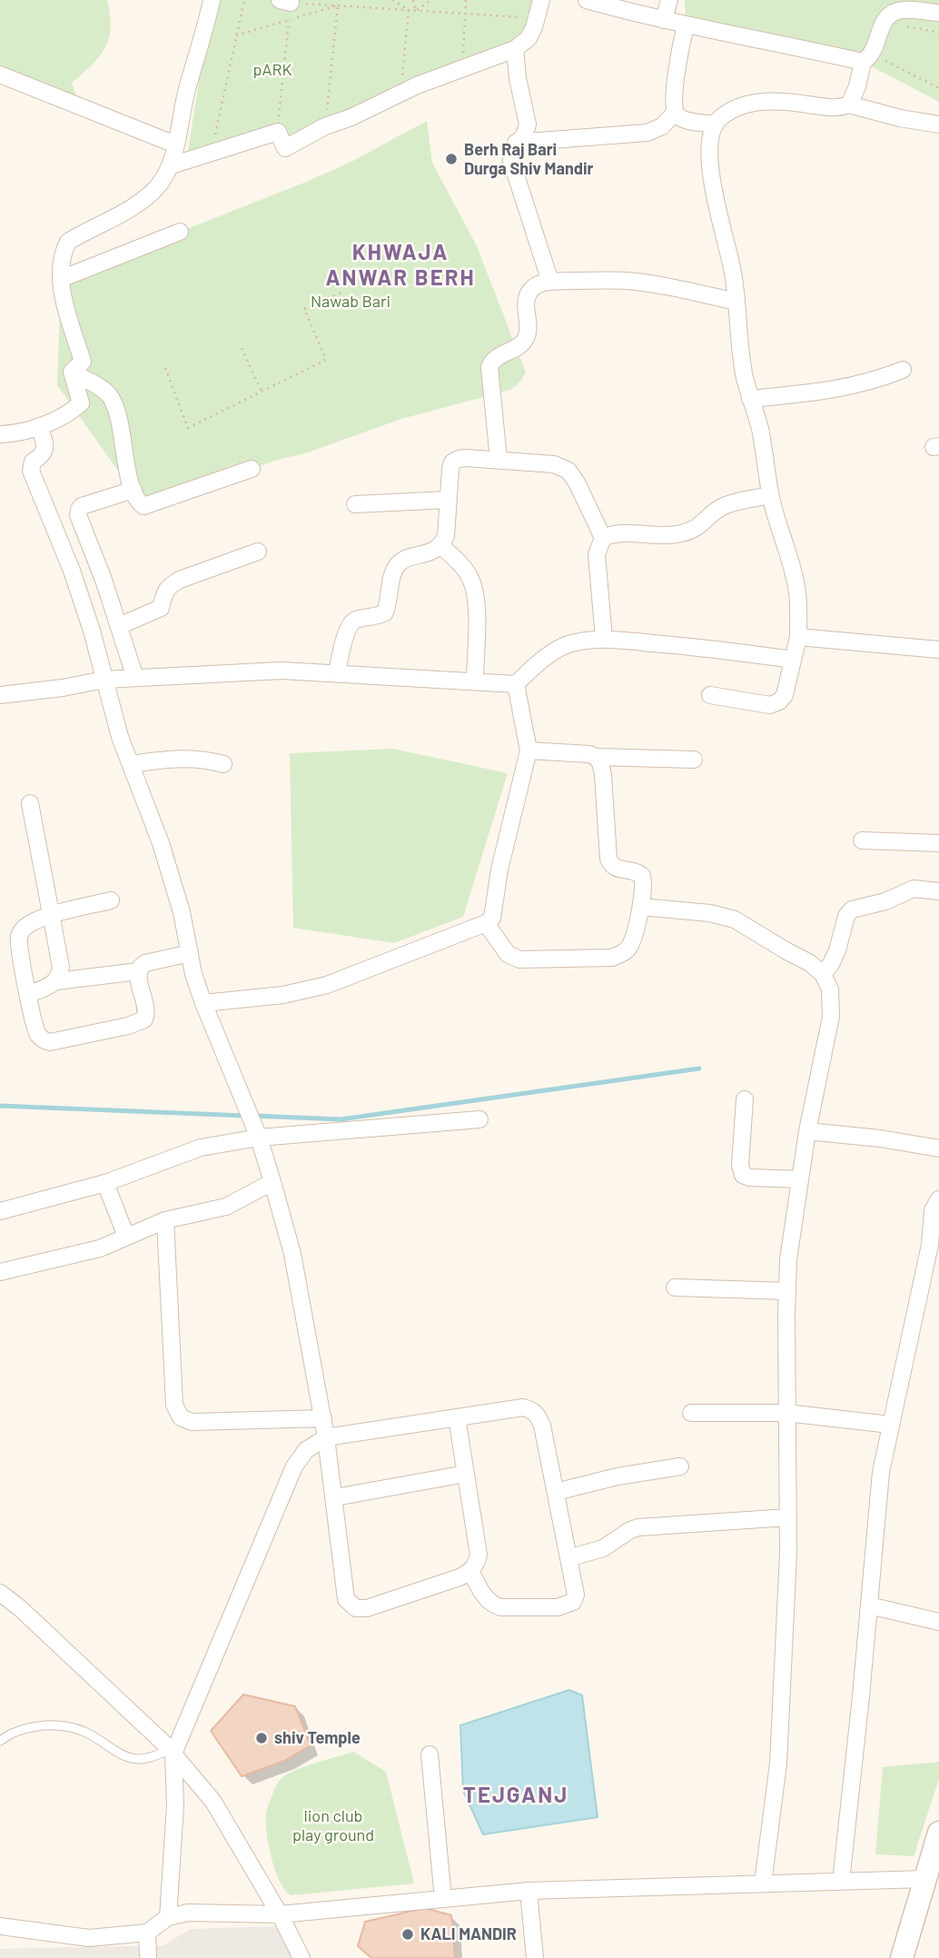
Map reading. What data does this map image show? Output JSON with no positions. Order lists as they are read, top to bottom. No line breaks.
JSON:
{"districts":["KHWAJA ANWAR BERH","TEJGANJ"],"parks":["pARK","Nawab Bari","lion club play ground"],"places":["Berh Raj Bari Durga Shiv Mandir","shiv Temple","KALI MANDIR"]}
